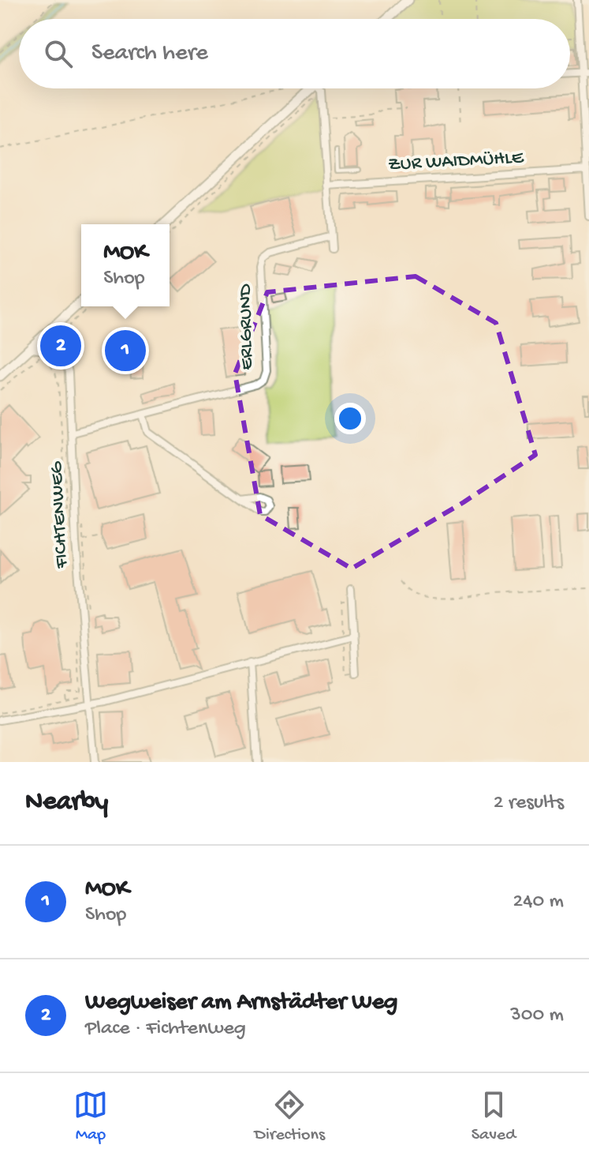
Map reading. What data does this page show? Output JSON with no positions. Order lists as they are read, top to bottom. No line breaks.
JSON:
{"streets":{"street":["ZUR WAIDMÜHLE","ERLGRUND","FICHTENWEG"]},"crossings":[["ERLGRUND","FICHTENWEG"]],"page":{"search":"Search here","popup":["MOK","Shop"],"pins":["2","1"],"heading":["Nearby","2 results"],"list":[{"mark":"1","name":"MOK","note":"Shop","value":"240 m"},{"mark":"2","name":"Wegweiser am Arnstädter Weg","note":"Place · Fichtenweg","value":"300 m"}],"nav":["Map","Directions","Saved"]}}
